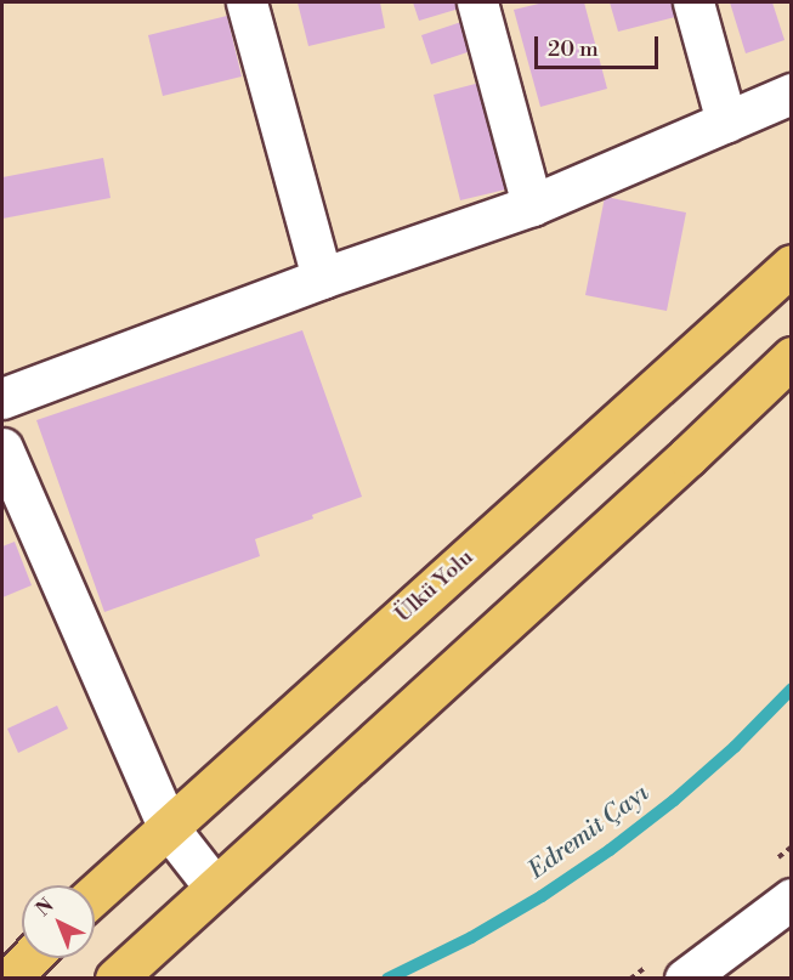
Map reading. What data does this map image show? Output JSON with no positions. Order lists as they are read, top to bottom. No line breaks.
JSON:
{"streets":{"main road":["Ülkü Yolu"]},"water":["Edremit Çayı"],"scale_bar":"20 m","north":"top left"}
